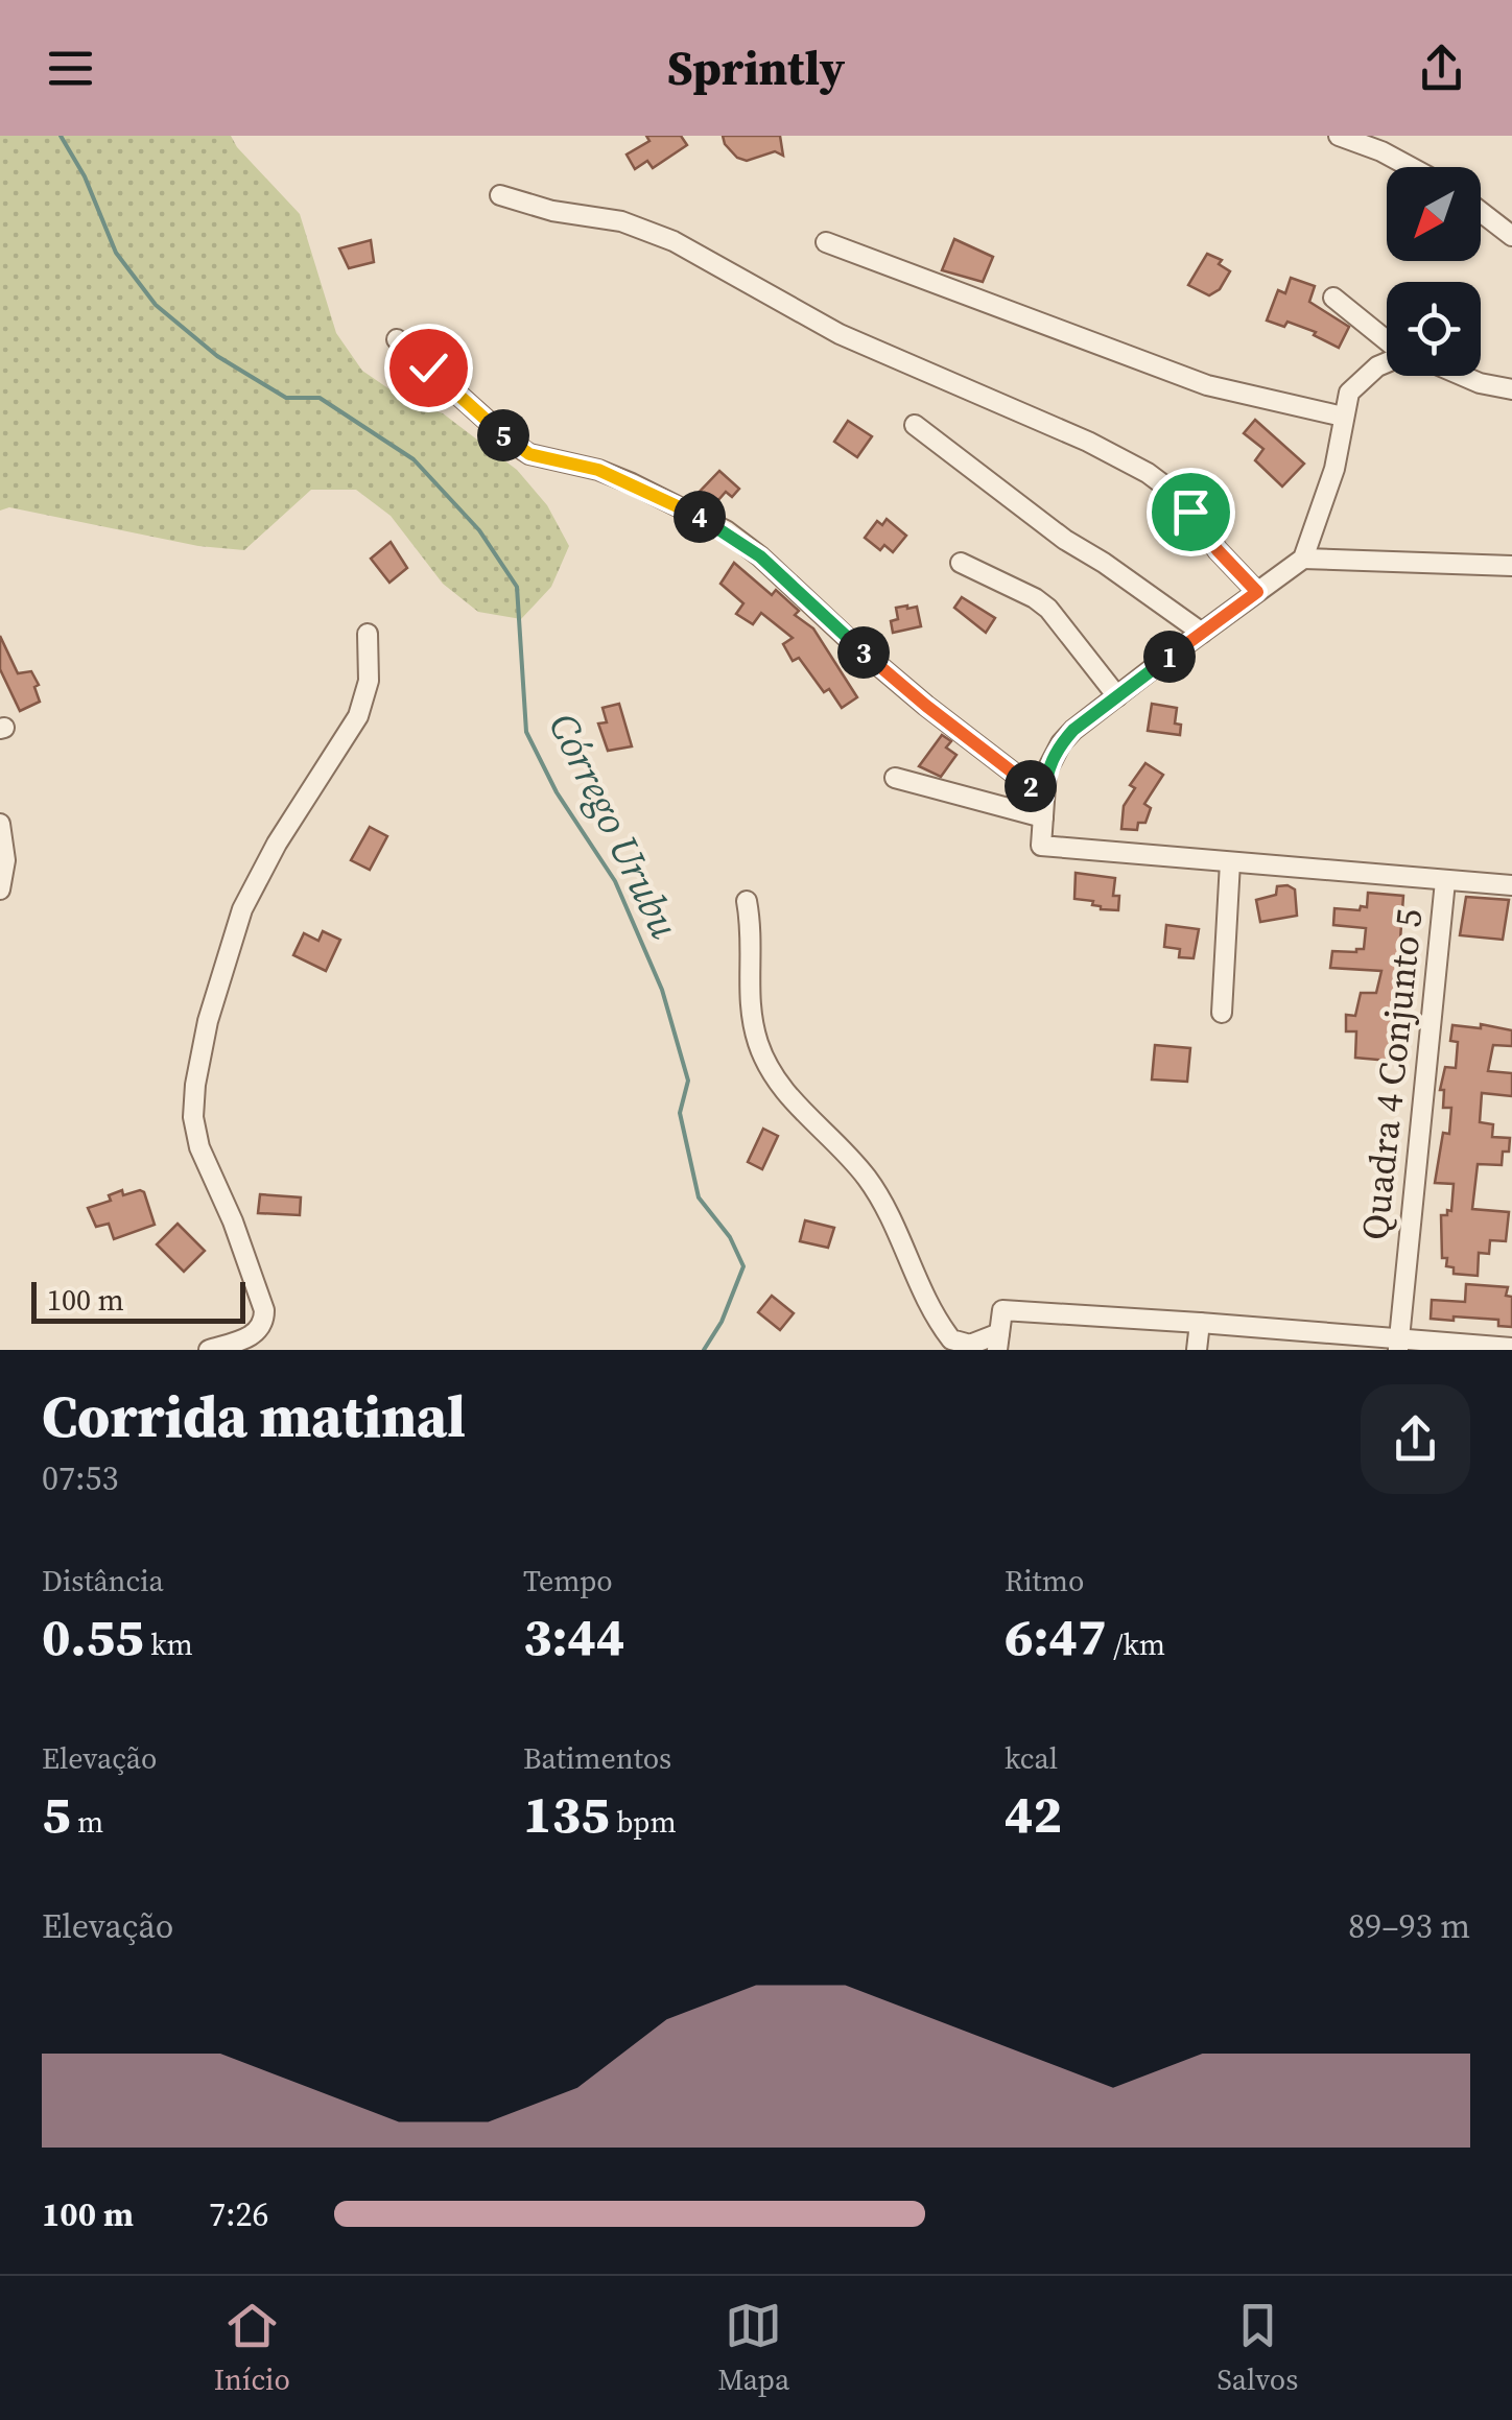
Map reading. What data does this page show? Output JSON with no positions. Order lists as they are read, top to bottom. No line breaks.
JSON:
{"streets":{"street":["Quadra 4 Conjunto 5"]},"water":["Córrego Urubu"],"scale_bar":"100 m","north":"bottom left","page":{"header":"Sprintly","pins":["5","4","3","1","2"],"scale":"100 m","heading":["Corrida matinal","07:53"],"stats":[["Distância","0.55 km"],["Tempo","3:44"],["Ritmo","6:47 /km"],["Elevação","5 m"],["Batimentos","135 bpm"],["kcal","42"]],"chart":["Elevação","89–93 m"],"list":[{"name":"100 m","note":"7:26"}],"tabs":["Início","Mapa","Salvos"]}}
